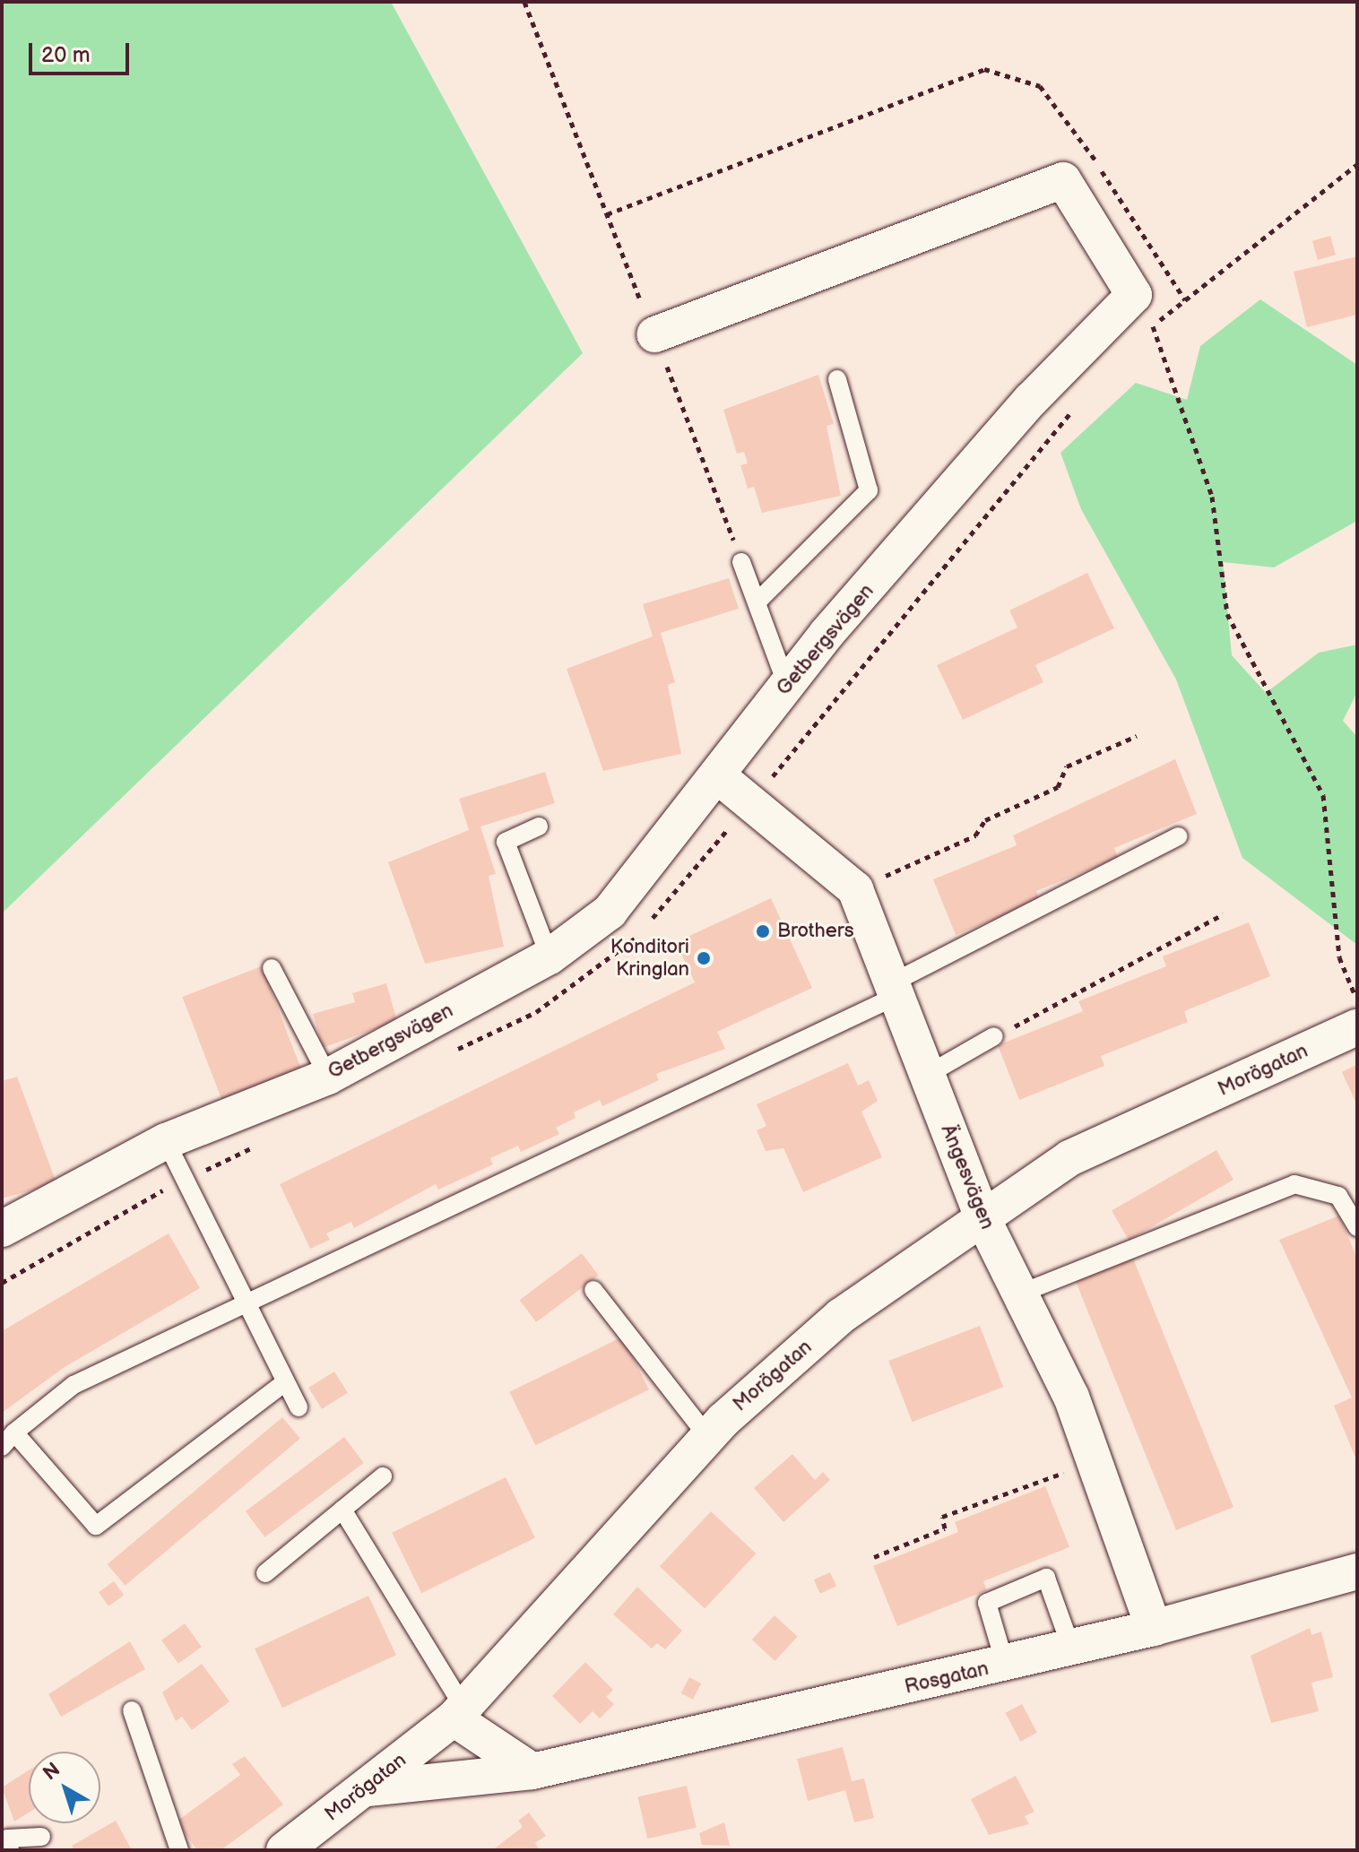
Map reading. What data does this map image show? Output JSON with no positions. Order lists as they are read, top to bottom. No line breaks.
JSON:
{"streets":{"street":["Getbergsvägen","Morögatan","Ängesvägen","Rosgatan"]},"crossings":[["Getbergsvägen","Ängesvägen"],["Morögatan","Ängesvägen"],["Morögatan","Rosgatan"],["Ängesvägen","Rosgatan"]],"places":["Brothers","Konditori Kringlan"],"scale_bar":"20 m","north":"top left"}
